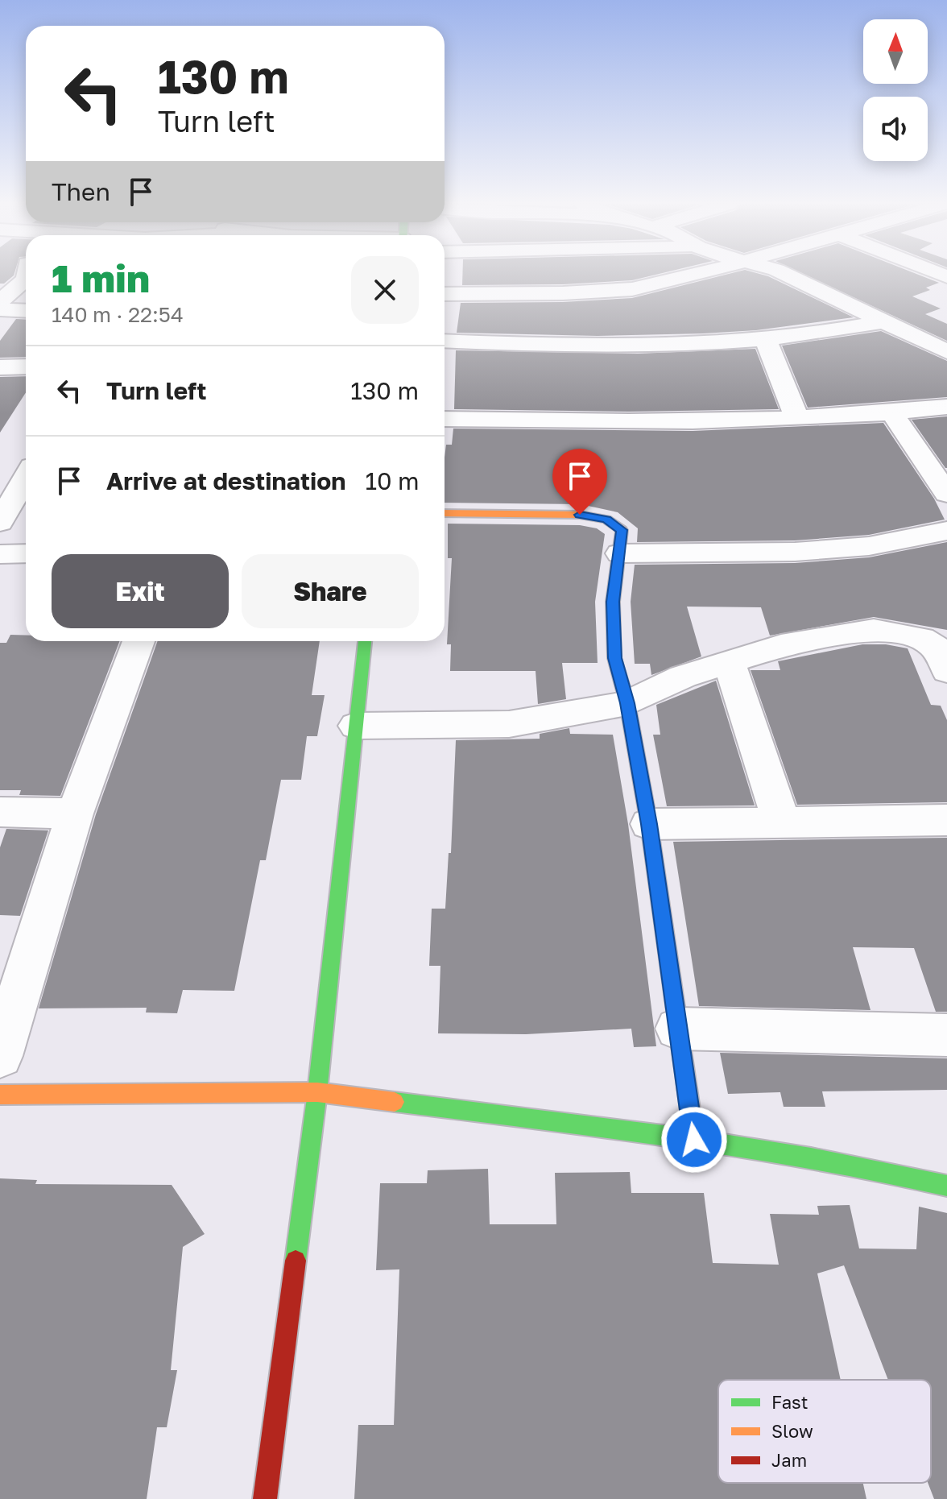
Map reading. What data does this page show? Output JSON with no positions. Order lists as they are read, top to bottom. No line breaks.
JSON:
{"legend":["Fast","Slow","Jam"],"north":"top","page":{"turn":["130 m","Turn left"],"then":"Then","heading":["1 min","140 m · 22:54"],"list":[{"name":"Turn left","value":"130 m"},{"name":"Arrive at destination","value":"10 m"}],"buttons":["Exit","Share"]}}
